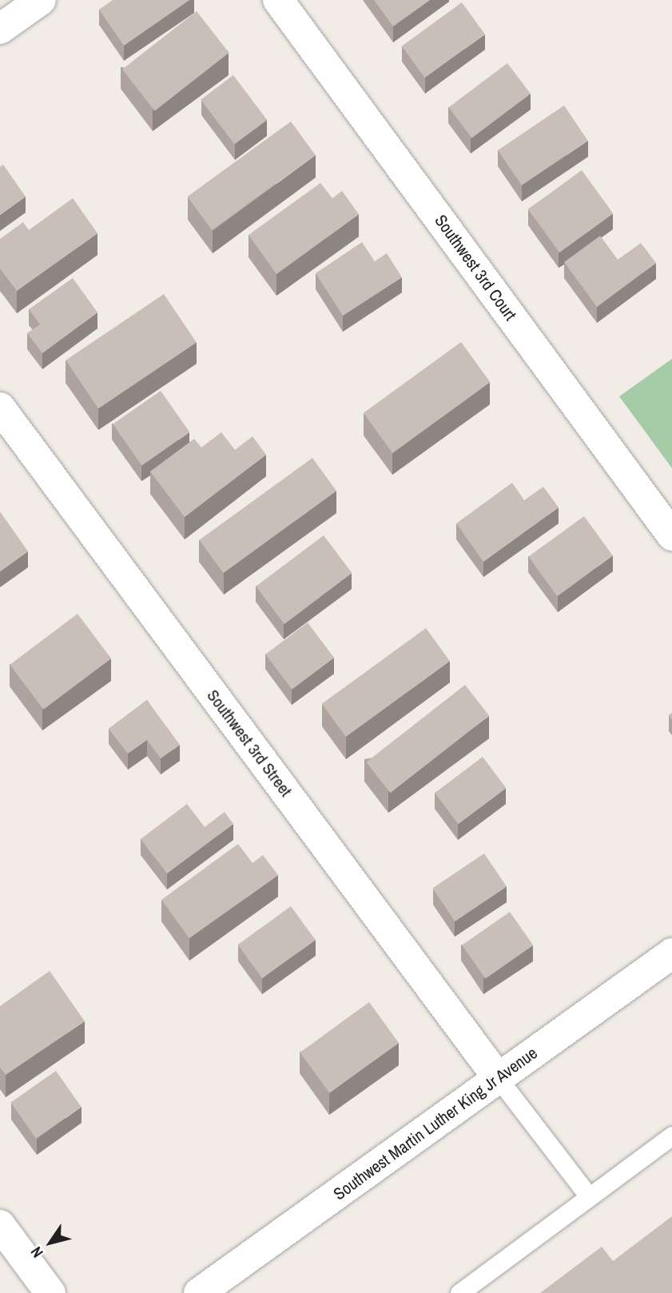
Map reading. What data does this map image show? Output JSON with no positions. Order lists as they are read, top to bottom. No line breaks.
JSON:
{"streets":{"street":["Southwest 3rd Court","Southwest 3rd Street","Southwest Martin Luther King Jr Avenue"]},"crossings":[["Southwest 3rd Street","Southwest Martin Luther King Jr Avenue"]],"north":"bottom left"}
